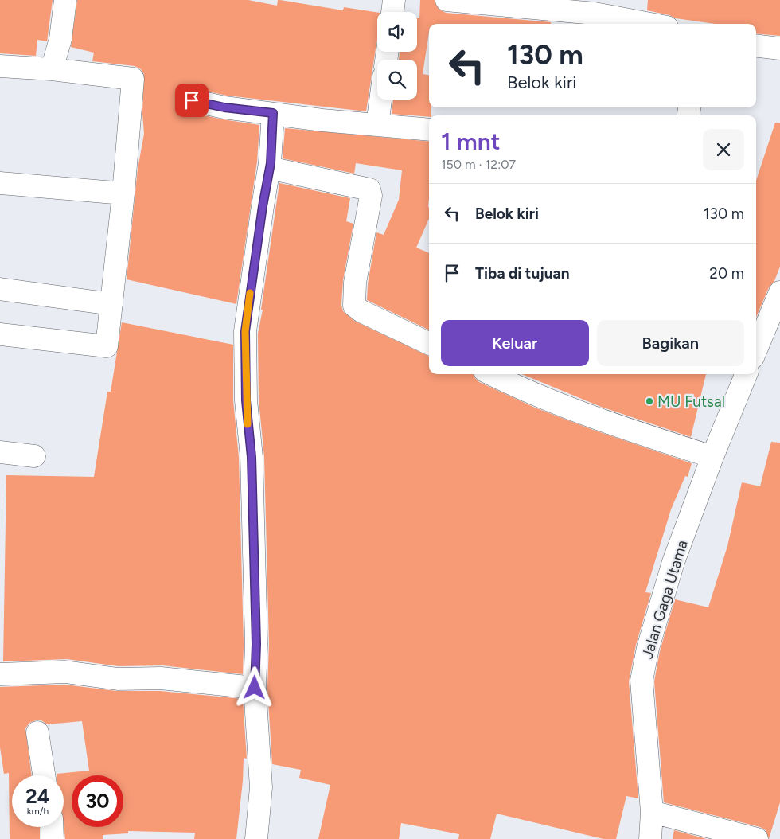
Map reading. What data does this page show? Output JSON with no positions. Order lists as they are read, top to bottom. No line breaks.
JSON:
{"streets":{"street":["Jalan Gaga Utama"]},"places":["MU Futsal"],"page":{"turn":["130 m","Belok kiri"],"heading":["1 mnt","150 m · 12:07"],"list":[{"name":"Belok kiri","value":"130 m"},{"name":"Tiba di tujuan","value":"20 m"}],"buttons":["Keluar","Bagikan"],"speed":"24 km/h","limit":"30"}}
